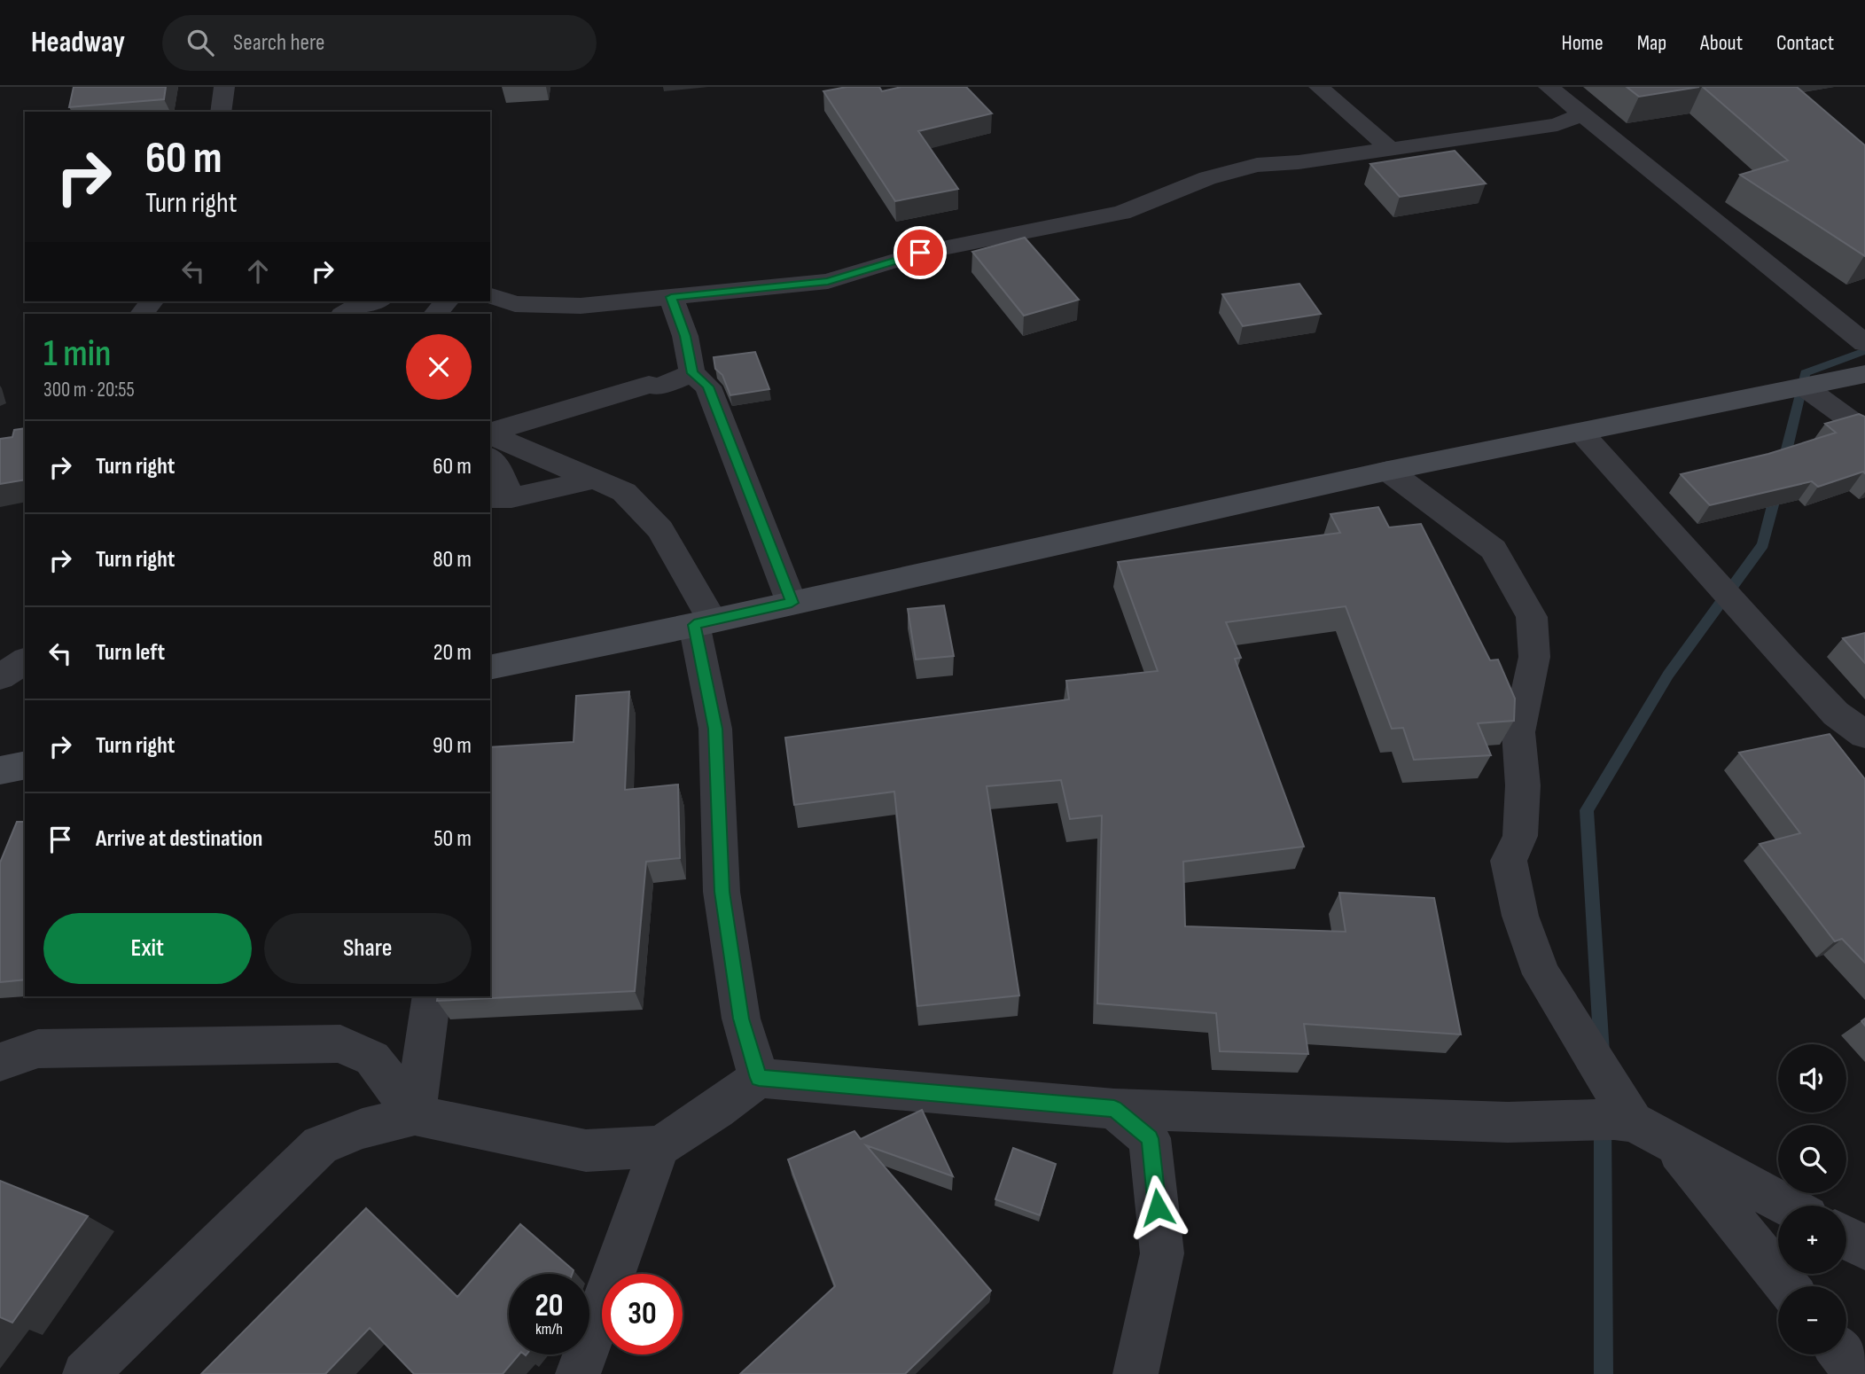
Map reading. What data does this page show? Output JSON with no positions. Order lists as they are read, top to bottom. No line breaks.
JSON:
{"page":{"header":"Headway","search":"Search here","nav":["Home","Map","About","Contact"],"turn":["60 m","Turn right"],"heading":["1 min","300 m · 20:55"],"list":[{"name":"Turn right","value":"60 m"},{"name":"Turn right","value":"80 m"},{"name":"Turn left","value":"20 m"},{"name":"Turn right","value":"90 m"},{"name":"Arrive at destination","value":"50 m"}],"buttons":["Exit","Share"],"map_buttons":["+","−"],"speed":"20 km/h","limit":"30"}}
